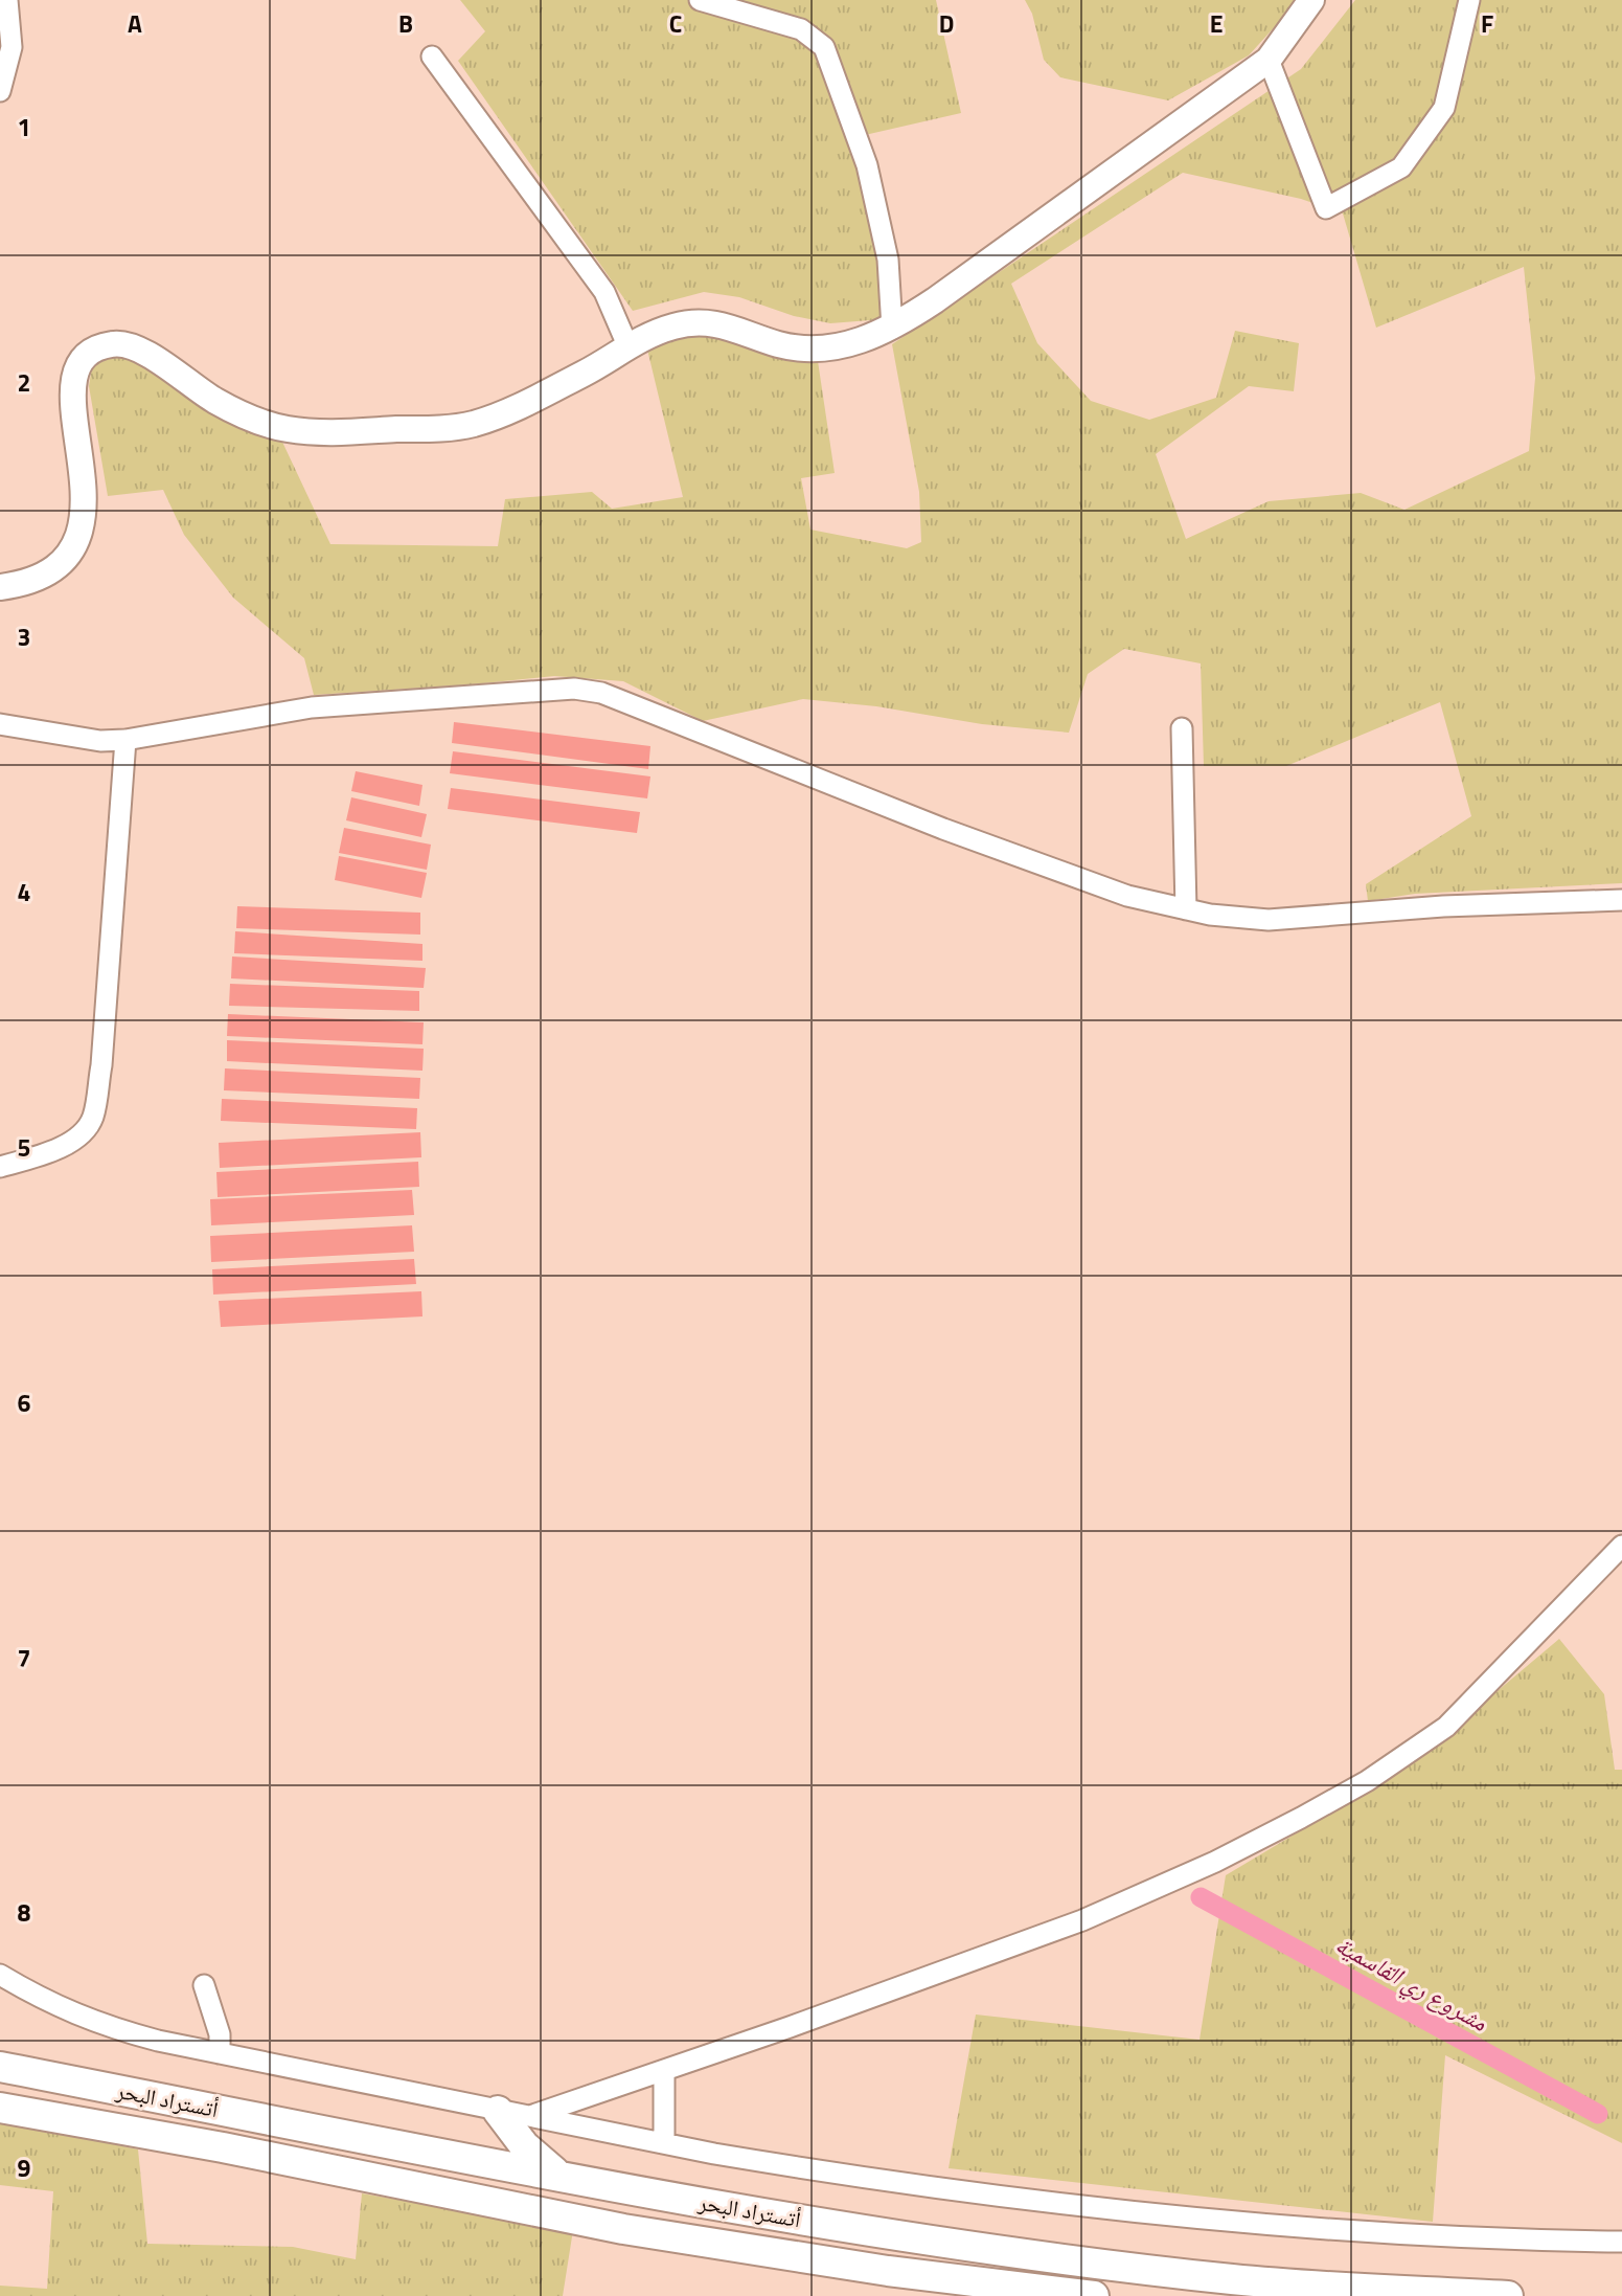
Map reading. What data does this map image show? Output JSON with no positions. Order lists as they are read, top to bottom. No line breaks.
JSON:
{"streets":{"highway":["أتستراد البحر"]},"water":["مشروع ري القاسمية"],"grid":{"columns":["A","B","C","D","E","F"],"rows":["1","2","3","4","5","6","7","8","9"]}}
